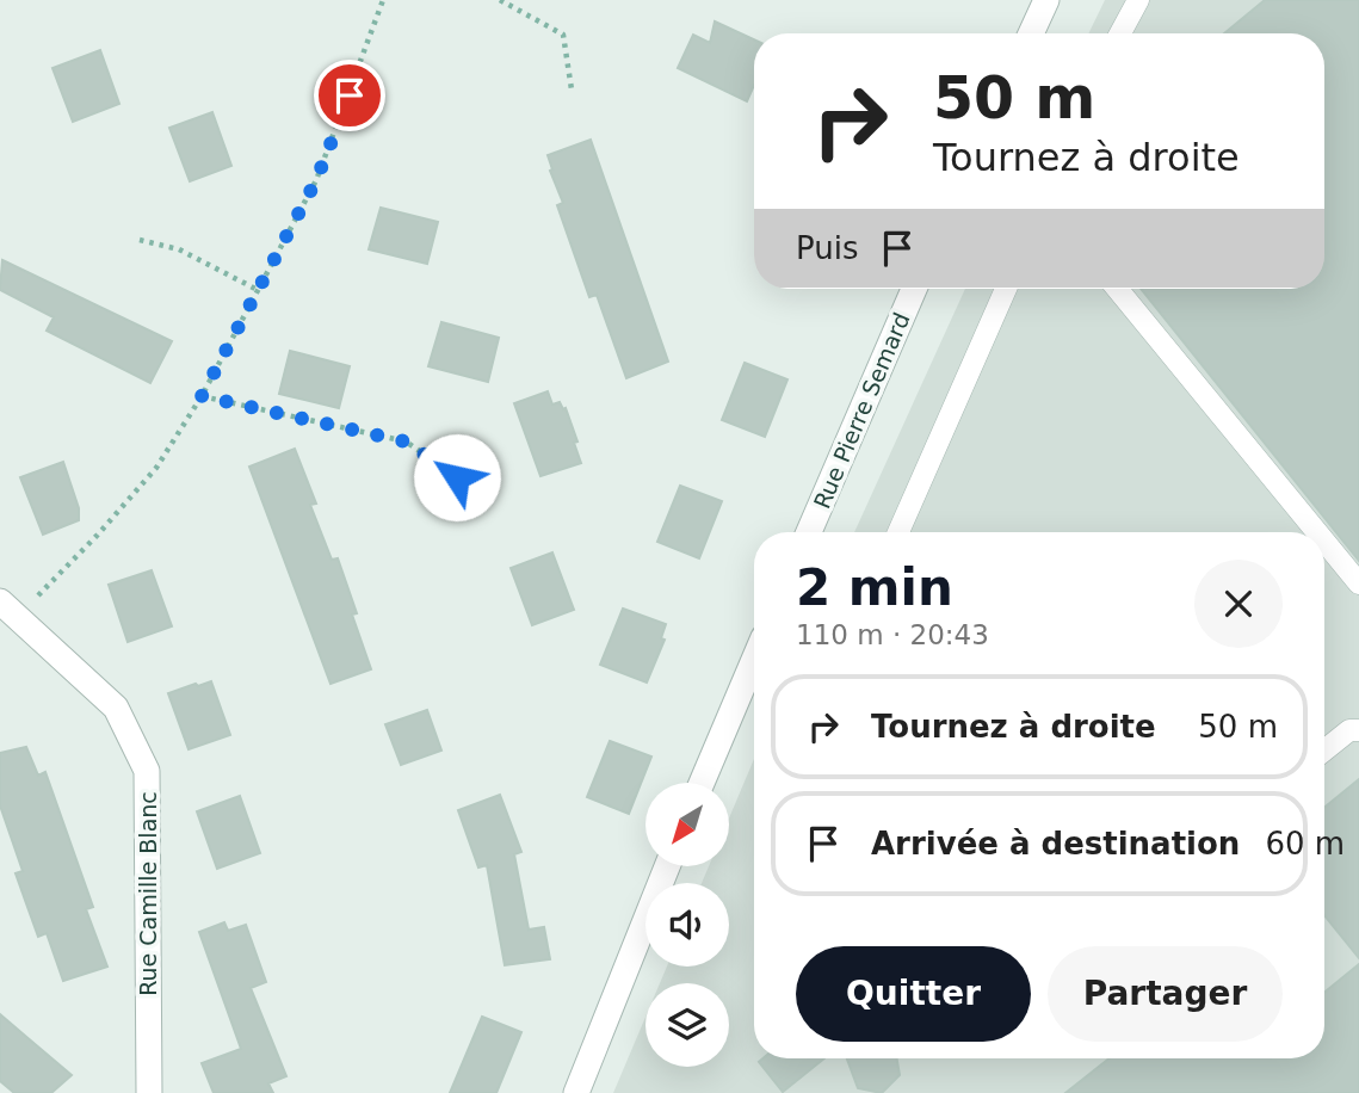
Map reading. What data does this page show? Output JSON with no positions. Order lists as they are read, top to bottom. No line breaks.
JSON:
{"streets":{"street":["Rue Pierre Semard","Rue Camille Blanc"]},"north":"bottom left","page":{"turn":["50 m","Tournez à droite"],"then":"Puis","heading":["2 min","110 m · 20:43"],"list":[{"name":"Tournez à droite","value":"50 m"},{"name":"Arrivée à destination","value":"60 m"}],"buttons":["Quitter","Partager"]}}
